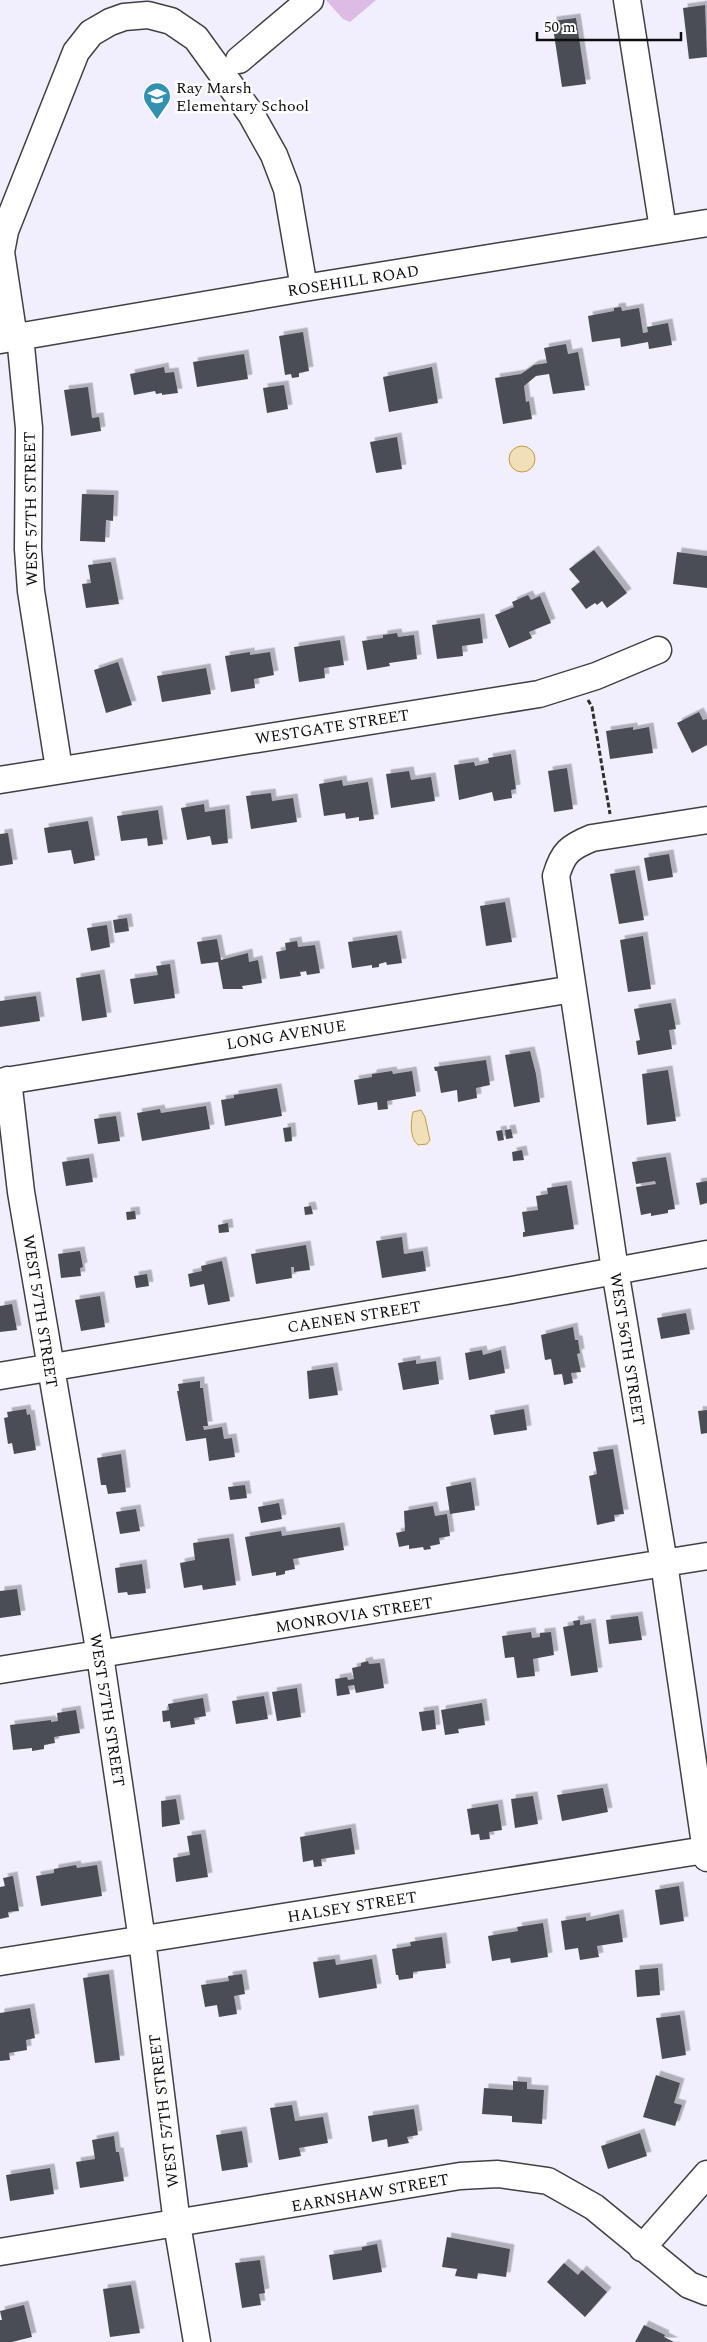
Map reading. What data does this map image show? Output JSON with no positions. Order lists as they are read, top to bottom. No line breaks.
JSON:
{"streets":{"street":["ROSEHILL ROAD","WEST 57TH STREET","WESTGATE STREET","LONG AVENUE","CAENEN STREET","WEST 56TH STREET","MONROVIA STREET","HALSEY STREET","EARNSHAW STREET"]},"crossings":[["ROSEHILL ROAD","WEST 57TH STREET"],["WEST 57TH STREET","WESTGATE STREET"],["WEST 57TH STREET","LONG AVENUE"],["WEST 57TH STREET","CAENEN STREET"],["WEST 57TH STREET","MONROVIA STREET"],["WEST 57TH STREET","HALSEY STREET"],["WEST 57TH STREET","EARNSHAW STREET"],["LONG AVENUE","WEST 56TH STREET"],["CAENEN STREET","WEST 56TH STREET"],["WEST 56TH STREET","MONROVIA STREET"],["WEST 56TH STREET","HALSEY STREET"]],"places":{"school or university":["Ray Marsh Elementary School"]},"scale_bar":"50 m"}
